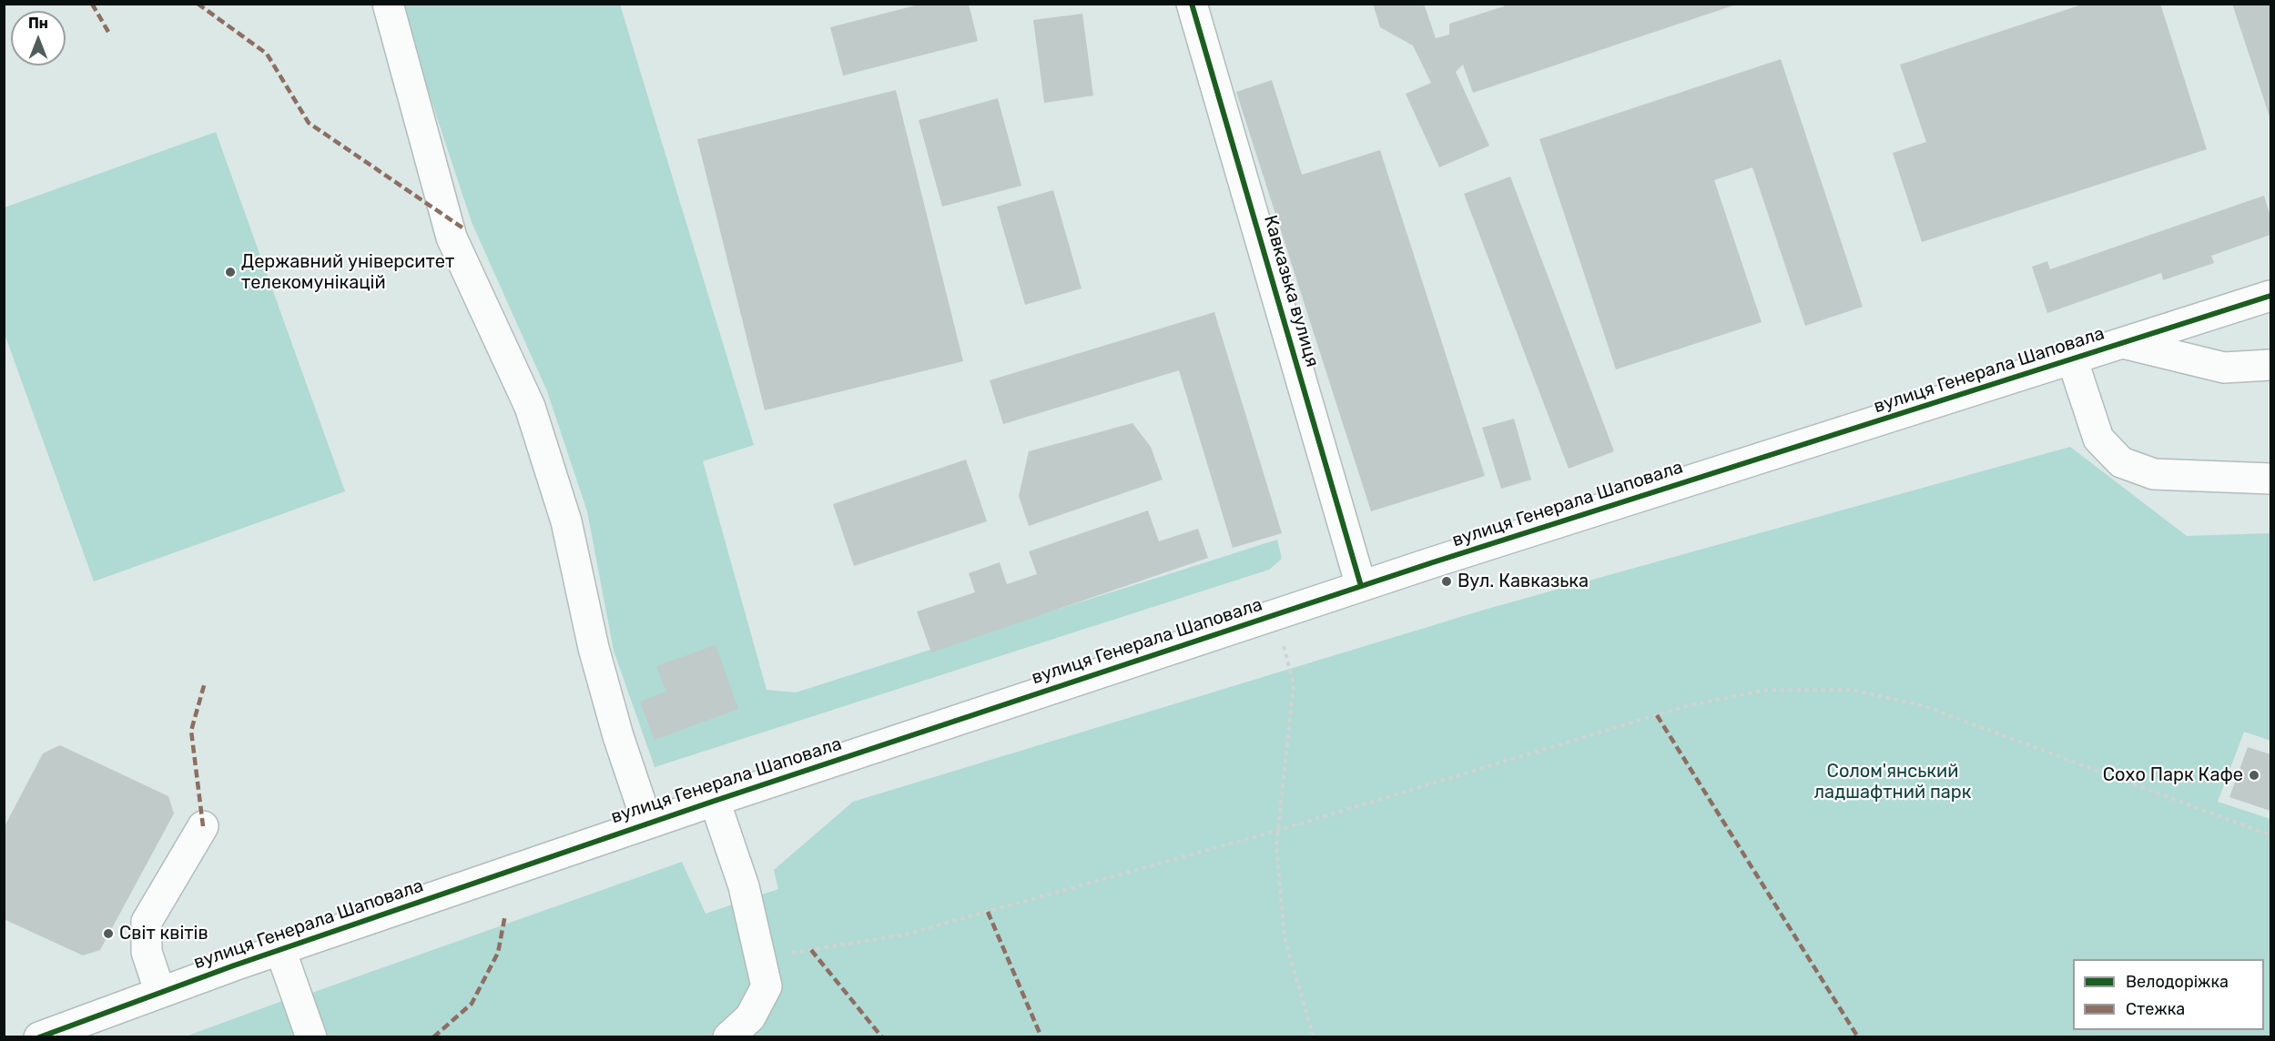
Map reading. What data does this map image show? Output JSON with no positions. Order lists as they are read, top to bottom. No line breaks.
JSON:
{"streets":{"street":["Кавказька вулиця","вулиця Генерала Шаповала"]},"crossings":[["Кавказька вулиця","вулиця Генерала Шаповала"]],"parks":["Солом'янський ладшафтний парк"],"places":["Державний університет телекомунікацій","Вул. Кавказька","Сохо Парк Кафе","Світ квітів"],"legend":["Велодоріжка","Стежка"],"north":"top"}
